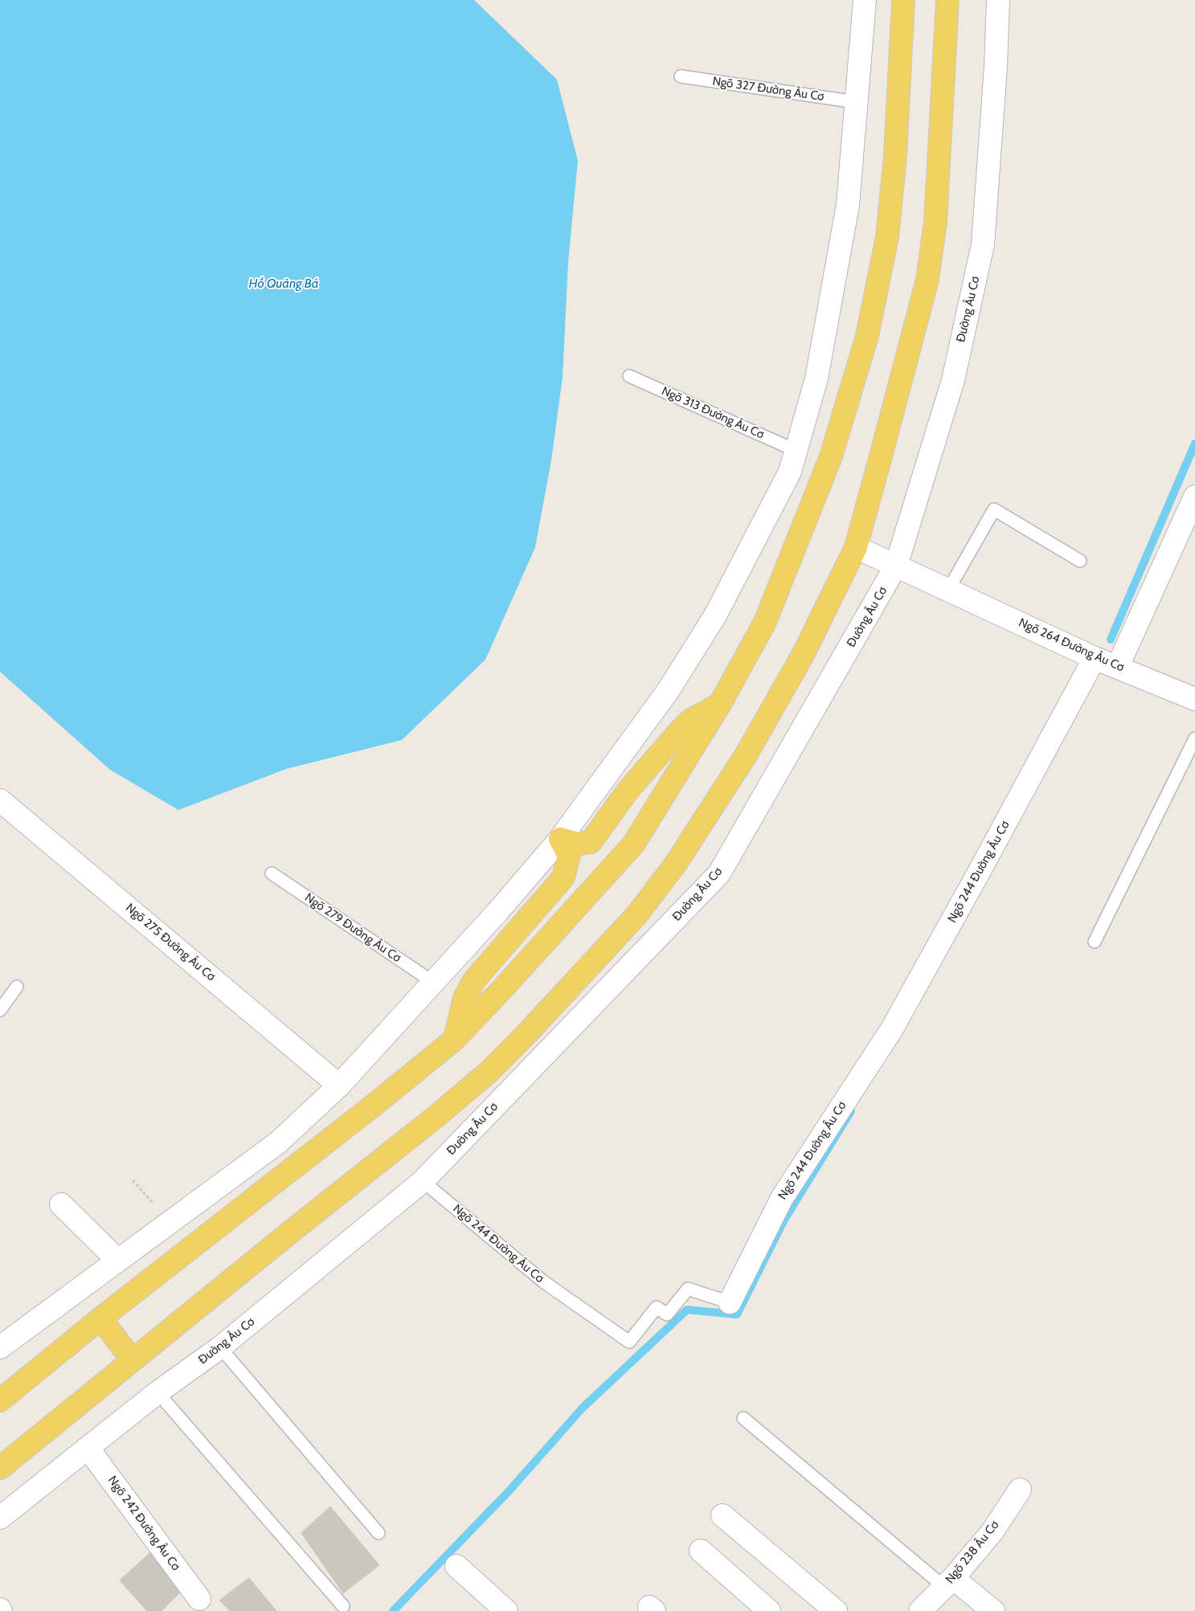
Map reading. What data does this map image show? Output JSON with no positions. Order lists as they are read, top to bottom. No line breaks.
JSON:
{"streets":{"street":["Đường Âu Cơ","Ngõ 264 Đường Âu Cơ","Ngõ 244 Đường Âu Cơ","Ngõ 275 Đường Âu Cơ","Ngõ 242 Đường Âu Cơ","Ngõ 238 Âu Cơ"],"lane":["Ngõ 327 Đường Âu Cơ","Ngõ 313 Đường Âu Cơ","Ngõ 279 Đường Âu Cơ"]},"crossings":[["Đường Âu Cơ","Ngõ 264 Đường Âu Cơ"],["Đường Âu Cơ","Ngõ 244 Đường Âu Cơ"],["Đường Âu Cơ","Ngõ 242 Đường Âu Cơ"],["Ngõ 264 Đường Âu Cơ","Ngõ 244 Đường Âu Cơ"]],"water":["Hồ Quảng Bá"]}
